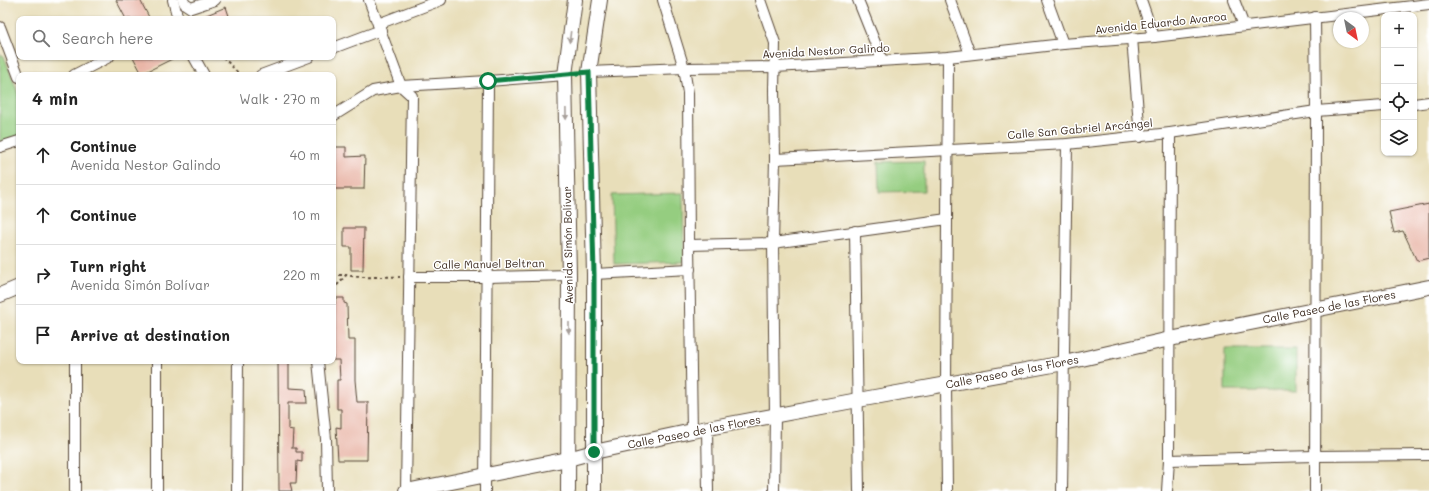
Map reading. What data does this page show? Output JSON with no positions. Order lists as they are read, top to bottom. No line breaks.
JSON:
{"streets":{"street":["Avenida Eduardo Avaroa","Avenida Nestor Galindo","Calle San Gabriel Arcángel","Avenida Simón Bolívar","Calle Manuel Beltran","Calle Paseo de las Flores"]},"crossings":[["Avenida Eduardo Avaroa","Avenida Nestor Galindo"],["Avenida Simón Bolívar","Calle Manuel Beltran"],["Avenida Simón Bolívar","Calle Paseo de las Flores"]],"north":"bottom right","page":{"map_buttons":["+","−"],"search":"Search here","heading":["4 min","Walk · 270 m"],"list":[["Continue","Avenida Nestor Galindo","40 m"],["Continue","10 m"],["Turn right","Avenida Simón Bolívar","220 m"],"Arrive at destination"]}}
